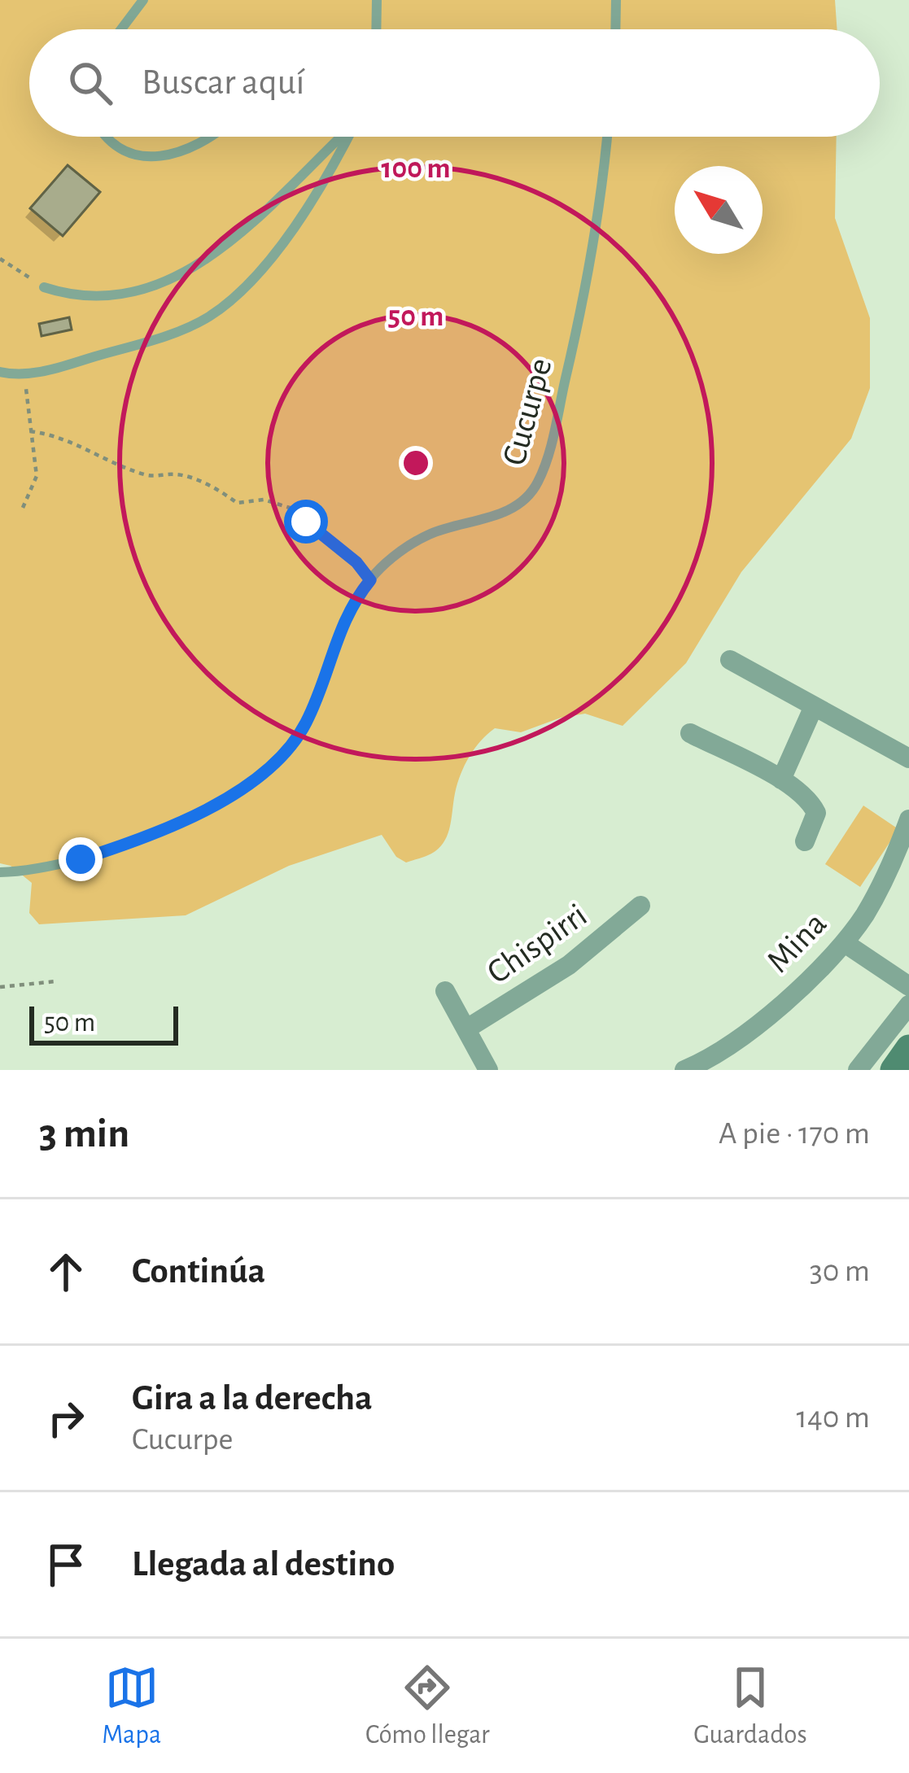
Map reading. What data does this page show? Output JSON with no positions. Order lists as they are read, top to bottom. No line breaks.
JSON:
{"streets":{"street":["Mina","Chispirri"],"lane":["Cucurpe"]},"scale_bar":"50 m","north":"top left","page":{"search":"Buscar aquí","scale":"50 m","heading":["3 min","A pie · 170 m"],"list":[["Continúa","30 m"],["Gira a la derecha","Cucurpe","140 m"],"Llegada al destino"],"nav":["Mapa","Cómo llegar","Guardados"]},"rings":["100 m","50 m"]}
